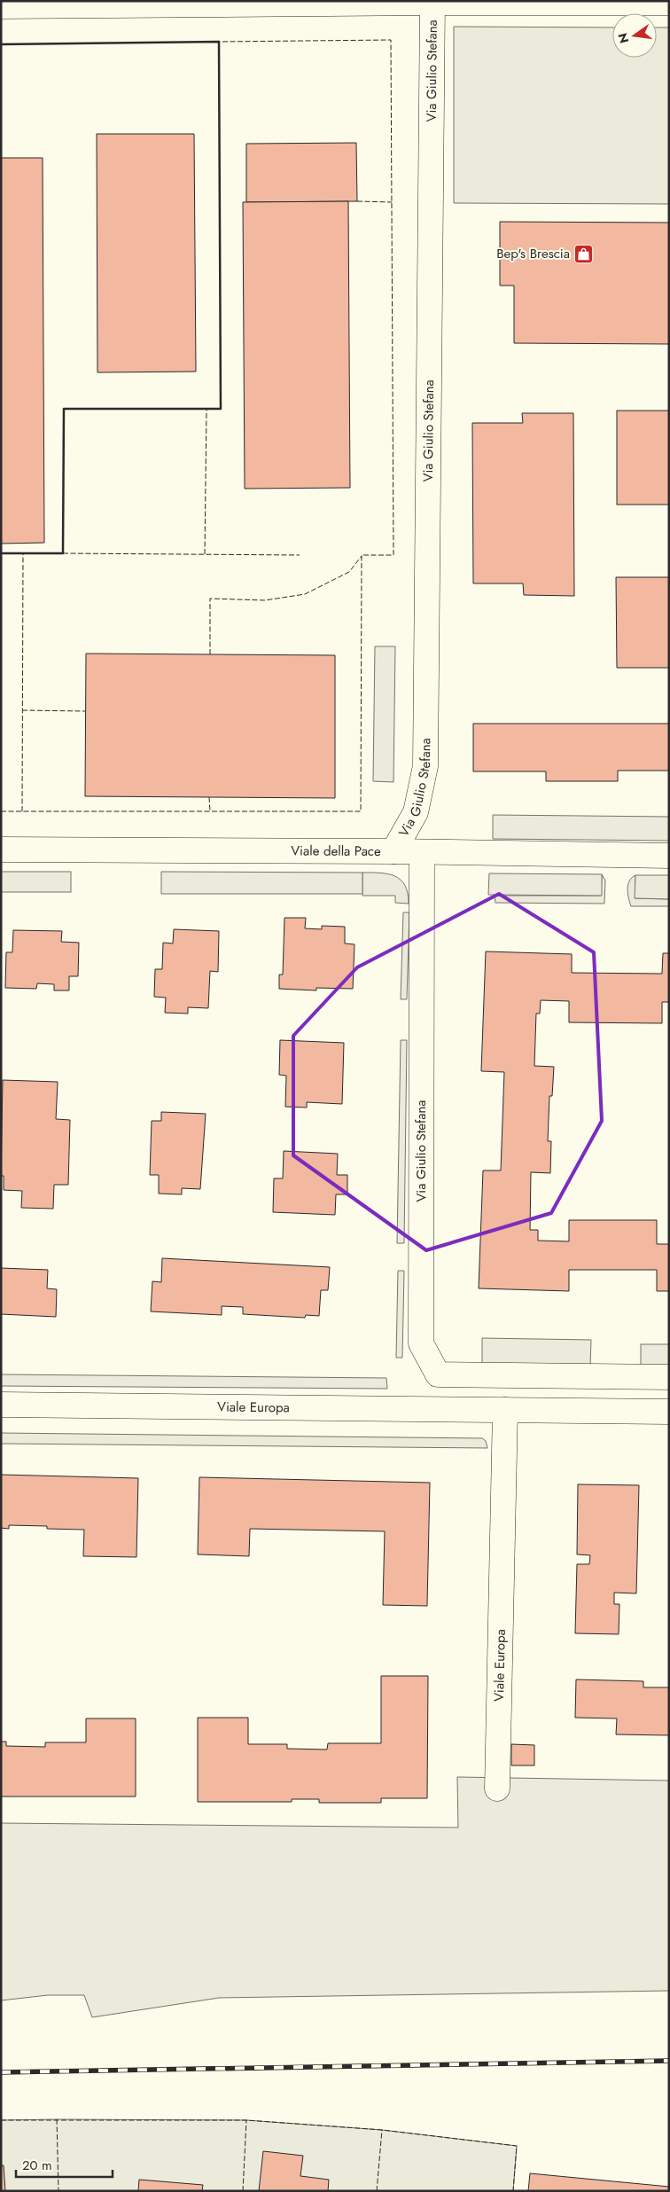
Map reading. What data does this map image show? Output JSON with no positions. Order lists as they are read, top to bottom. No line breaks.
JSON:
{"streets":{"street":["Via Giulio Stefana","Viale della Pace","Viale Europa"]},"crossings":[["Via Giulio Stefana","Viale della Pace"]],"places":{"shop":["Bep's Brescia"]},"scale_bar":"20 m","north":"left"}
